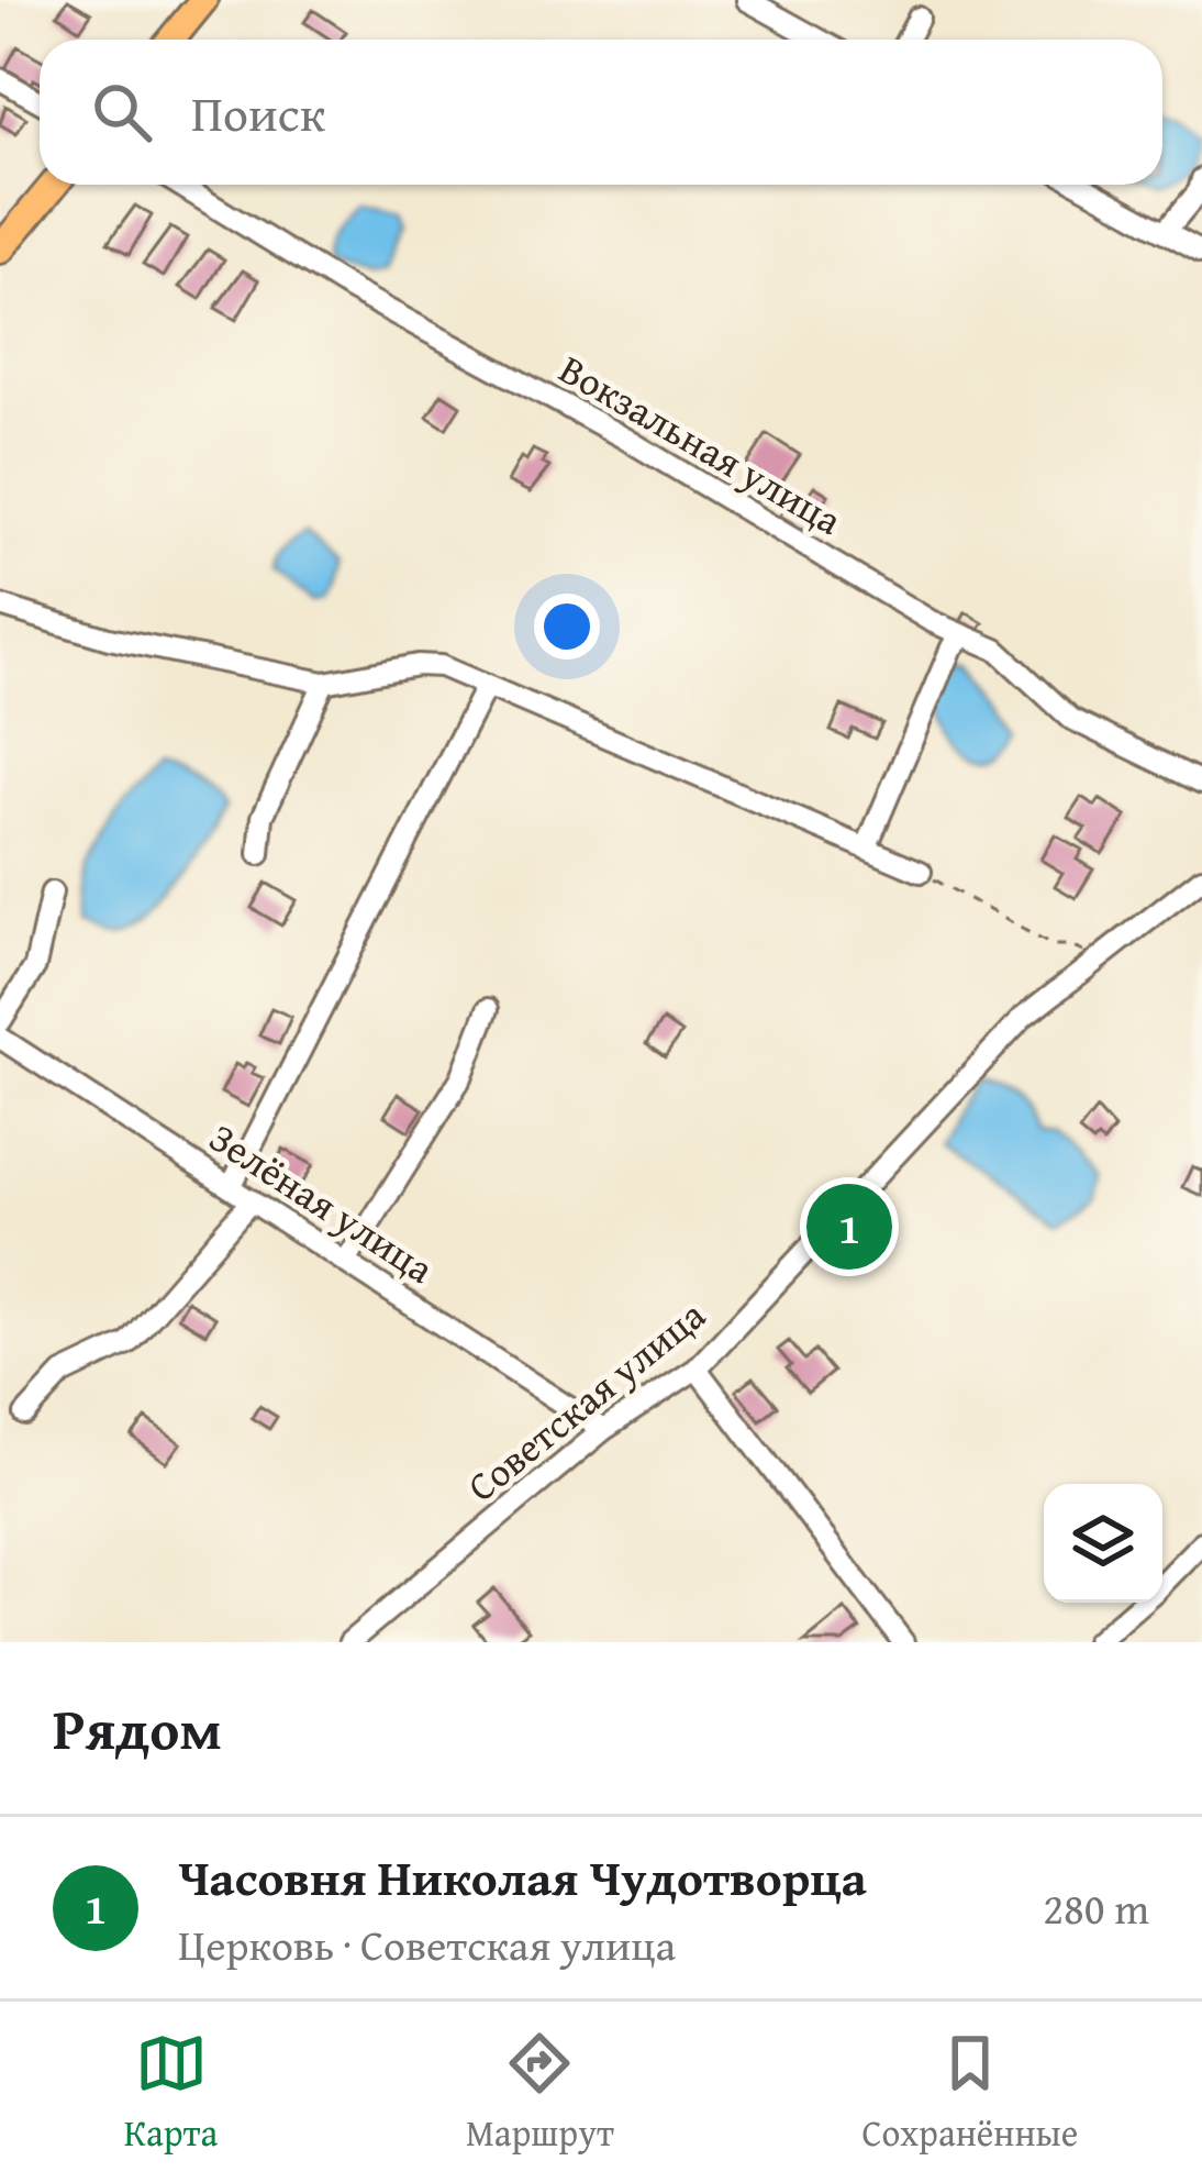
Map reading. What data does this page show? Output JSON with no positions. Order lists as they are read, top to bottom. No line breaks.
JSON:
{"streets":{"street":["Вокзальная улица","Зелёная улица","Советская улица"]},"crossings":[["Зелёная улица","Советская улица"]],"page":{"search":"Поиск","pins":"1","heading":"Рядом","list":[{"mark":"1","name":"Часовня Николая Чудотворца","note":"Церковь · Советская улица","value":"280 m"}],"nav":["Карта","Маршрут","Сохранённые"]}}
